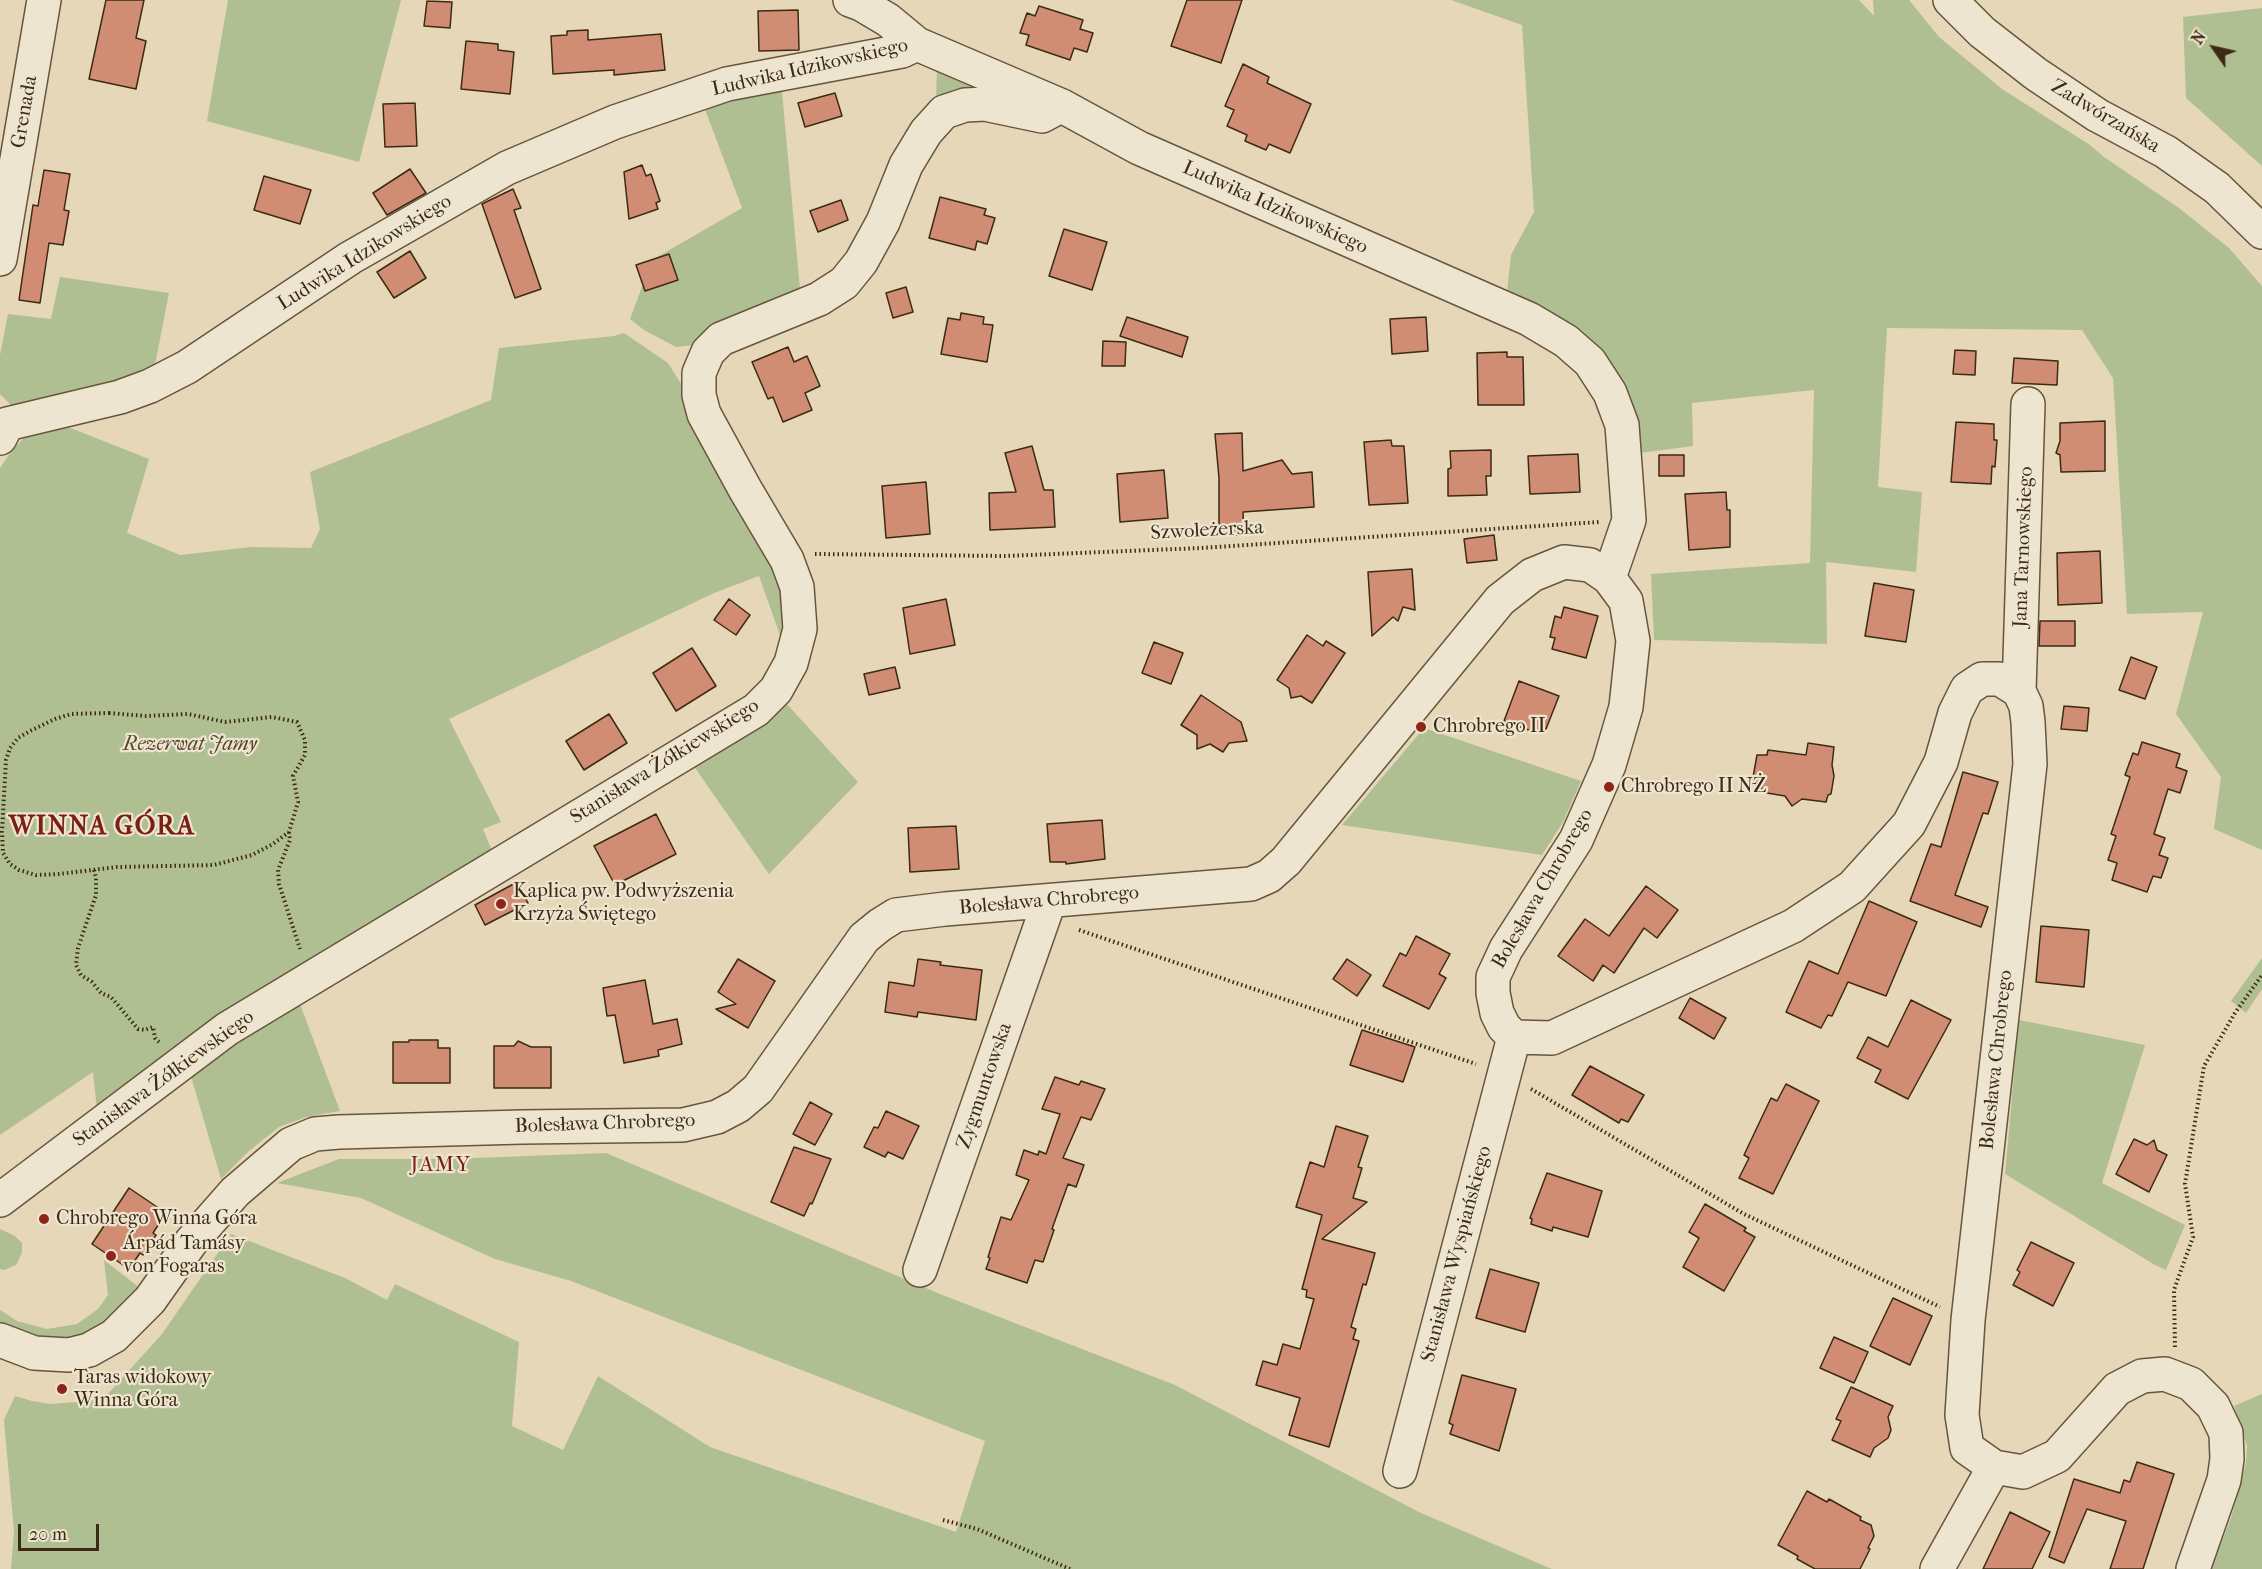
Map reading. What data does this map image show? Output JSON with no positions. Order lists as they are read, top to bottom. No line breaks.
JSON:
{"streets":{"street":["Ludwika Idzikowskiego","Grenada","Zadwórzańska","Jana Tarnowskiego","Stanisława Żółkiewskiego","Bolesława Chrobrego","Zygmuntowska","Stanisława Wyspiańskiego"],"path":["Szwoleżerska"]},"crossings":[["Ludwika Idzikowskiego","Szwoleżerska"],["Ludwika Idzikowskiego","Stanisława Żółkiewskiego"],["Ludwika Idzikowskiego","Bolesława Chrobrego"],["Szwoleżerska","Stanisława Żółkiewskiego"],["Jana Tarnowskiego","Bolesława Chrobrego"],["Bolesława Chrobrego","Zygmuntowska"],["Bolesława Chrobrego","Stanisława Wyspiańskiego"]],"districts":["WINNA GÓRA","JAMY"],"parks":["Rezerwat Jamy"],"places":["Chrobrego II","Chrobrego II NŻ","Kaplica pw. Podwyższenia Krzyża Świętego","Chrobrego Winna Góra","Árpád Tamásy von Fogaras","Taras widokowy Winna Góra"],"scale_bar":"20 m","north":"top left"}
